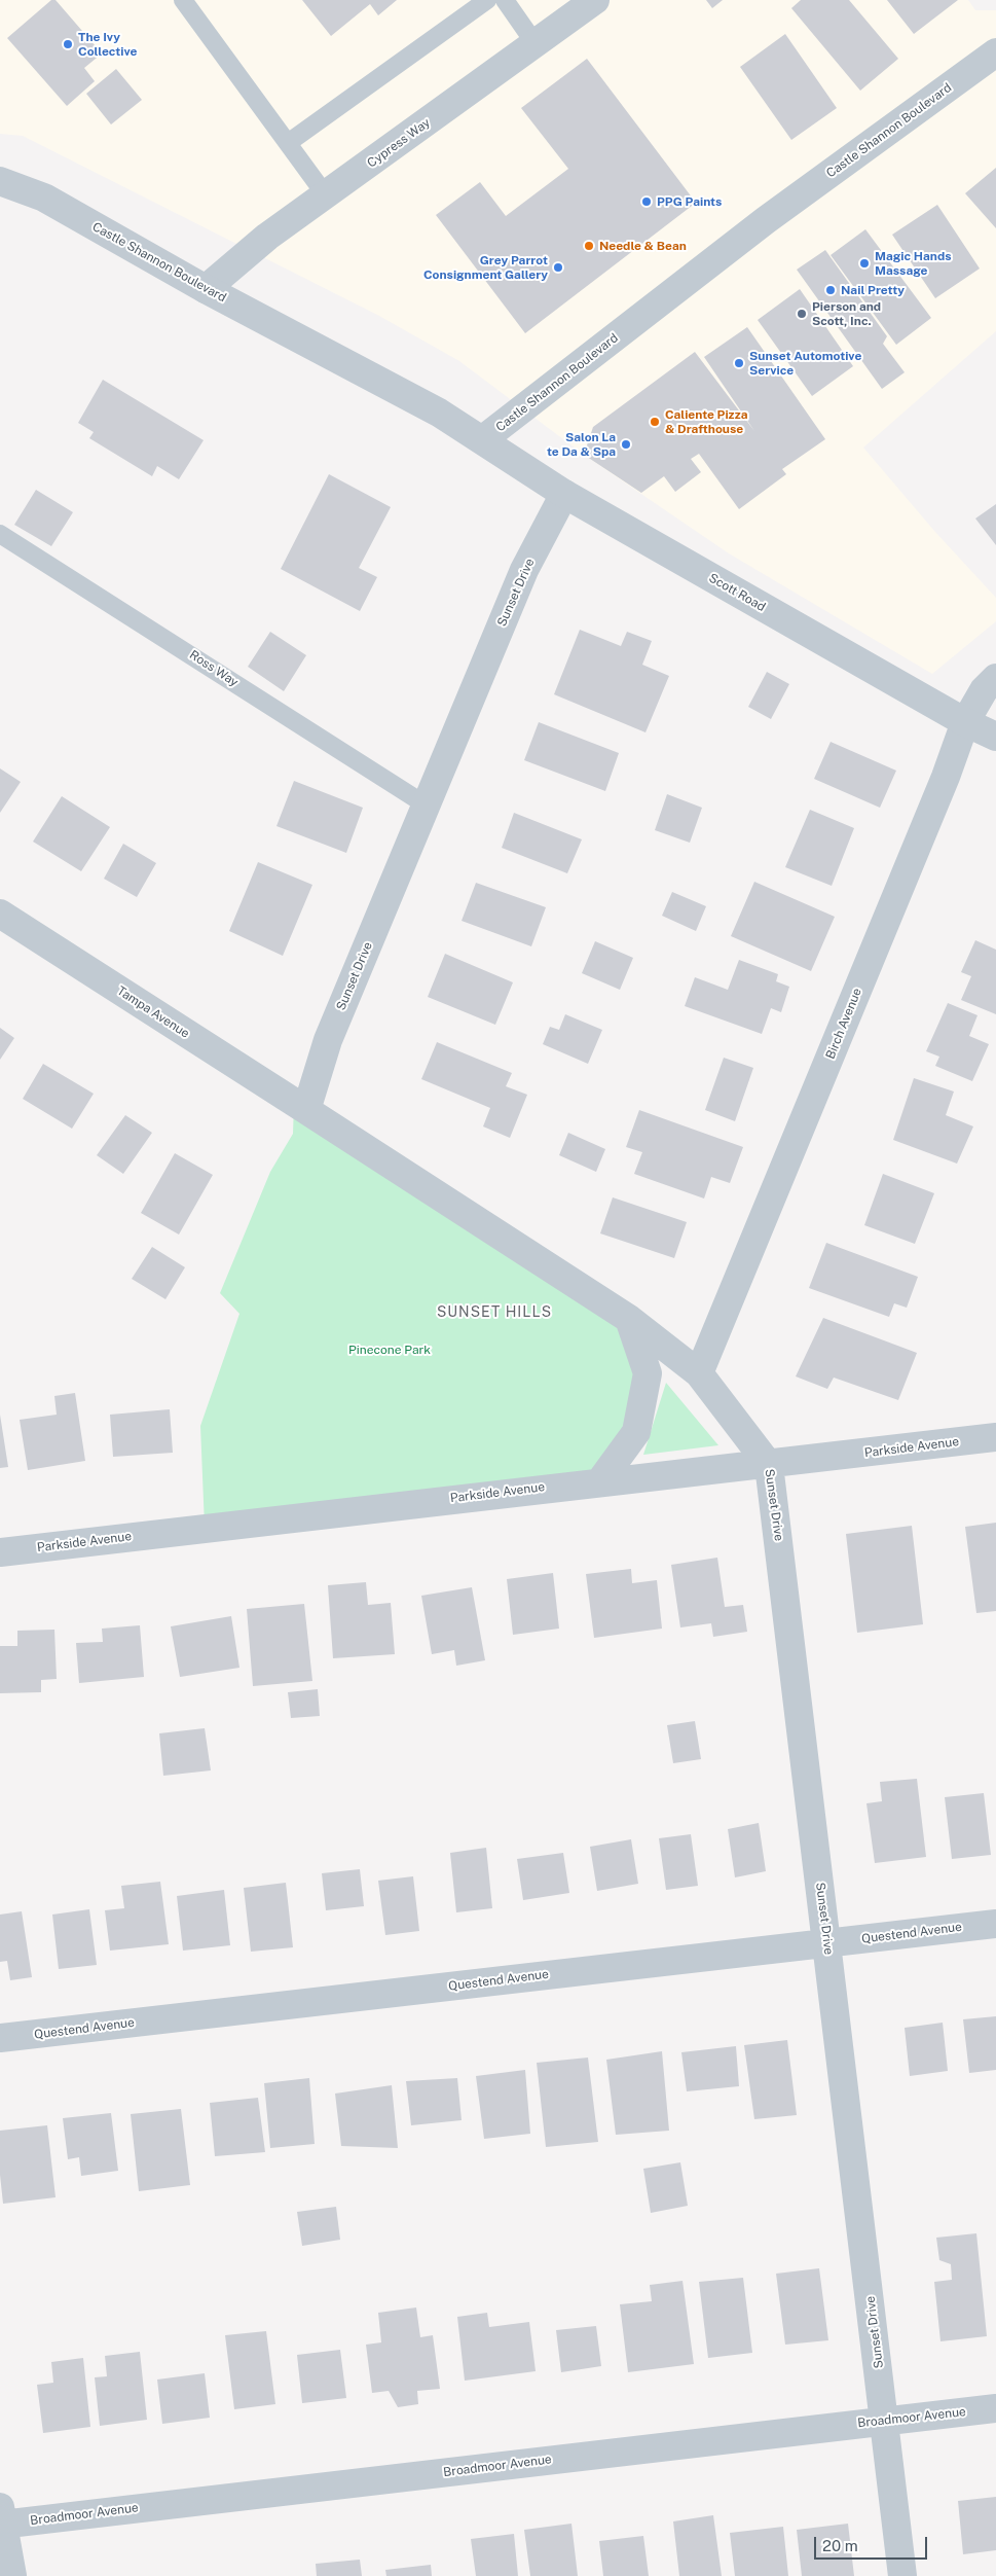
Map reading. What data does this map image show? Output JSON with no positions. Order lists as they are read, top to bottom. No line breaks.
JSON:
{"streets":{"street":["Castle Shannon Boulevard","Cypress Way","Sunset Drive","Scott Road","Tampa Avenue","Birch Avenue","Parkside Avenue","Questend Avenue","Broadmoor Avenue"],"lane":["Ross Way"]},"crossings":[["Castle Shannon Boulevard","Cypress Way"],["Castle Shannon Boulevard","Scott Road"],["Sunset Drive","Scott Road"],["Sunset Drive","Ross Way"],["Sunset Drive","Tampa Avenue"],["Sunset Drive","Birch Avenue"],["Sunset Drive","Parkside Avenue"],["Sunset Drive","Questend Avenue"],["Sunset Drive","Broadmoor Avenue"],["Scott Road","Birch Avenue"]],"districts":["SUNSET HILLS"],"parks":["Pinecone Park"],"places":["The Ivy Collective","PPG Paints","Needle & Bean","Magic Hands Massage","Grey Parrot Consignment Gallery","Nail Pretty","Pierson and Scott, Inc.","Sunset Automotive Service","Caliente Pizza & Drafthouse","Salon La te Da & Spa"],"scale_bar":"20 m"}
